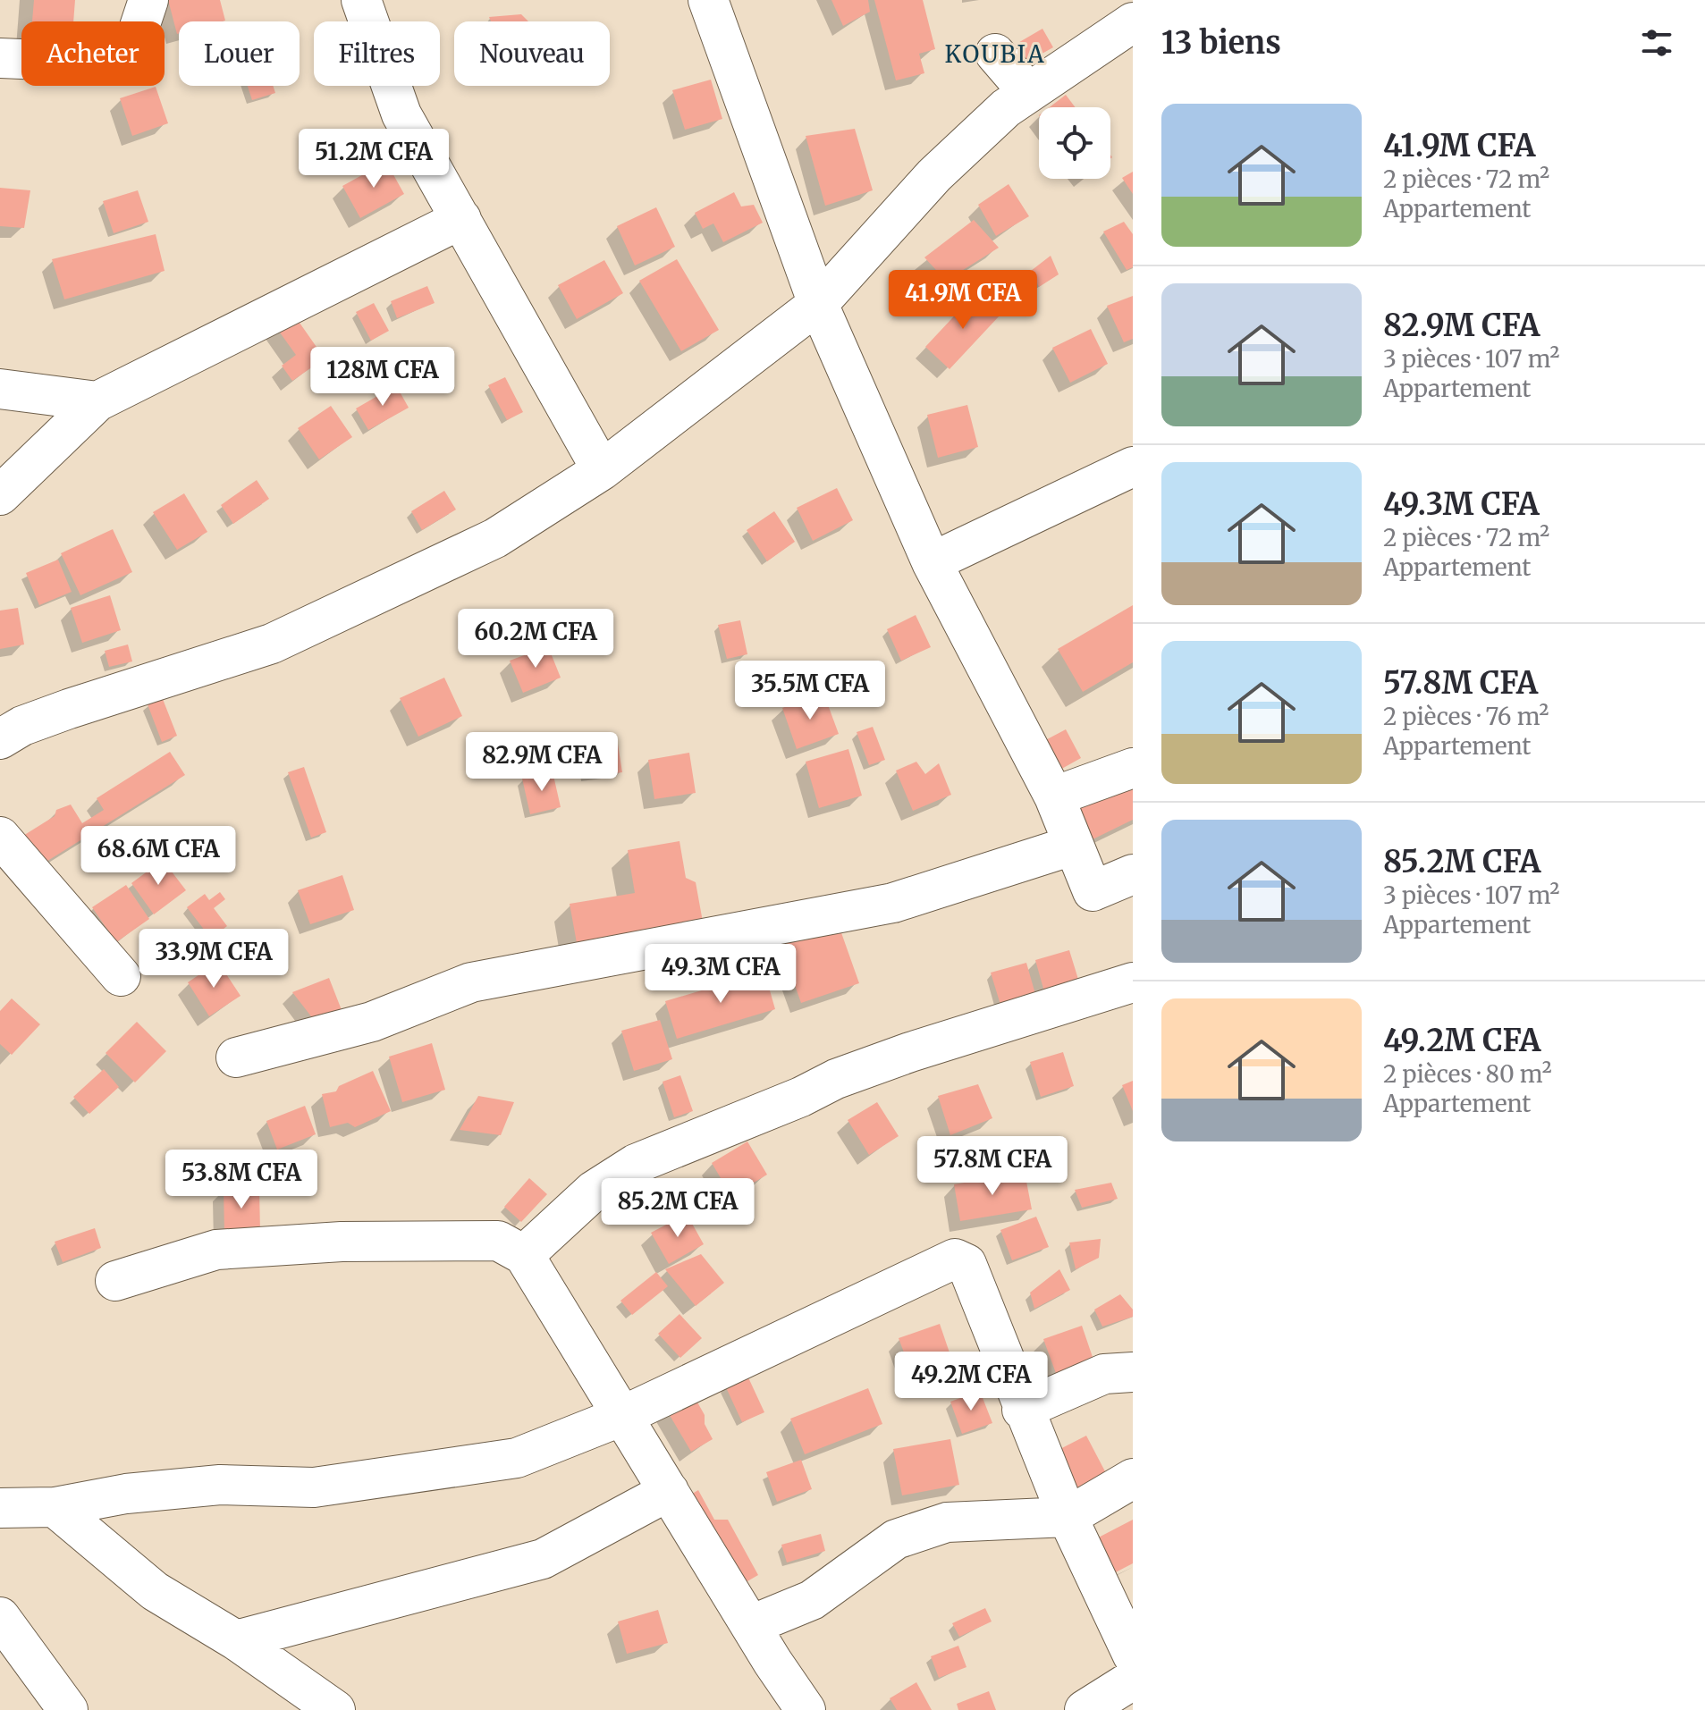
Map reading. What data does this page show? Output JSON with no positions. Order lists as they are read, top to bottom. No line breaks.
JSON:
{"districts":["KOUBIA"],"page":{"heading":"13 biens","chip":["Acheter","Louer","Filtres","Nouveau"],"list":[{"name":"41.9M CFA","note":"2 pièces · 72 m² · Appartement"},{"name":"82.9M CFA","note":"3 pièces · 107 m² · Appartement"},{"name":"49.3M CFA","note":"2 pièces · 72 m² · Appartement"},{"name":"57.8M CFA","note":"2 pièces · 76 m² · Appartement"},{"name":"85.2M CFA","note":"3 pièces · 107 m² · Appartement"},{"name":"49.2M CFA","note":"2 pièces · 80 m² · Appartement"}],"price":["51.2M CFA","41.9M CFA","128M CFA","60.2M CFA","35.5M CFA","82.9M CFA","68.6M CFA","33.9M CFA","49.3M CFA","57.8M CFA","53.8M CFA","85.2M CFA","49.2M CFA"]}}
